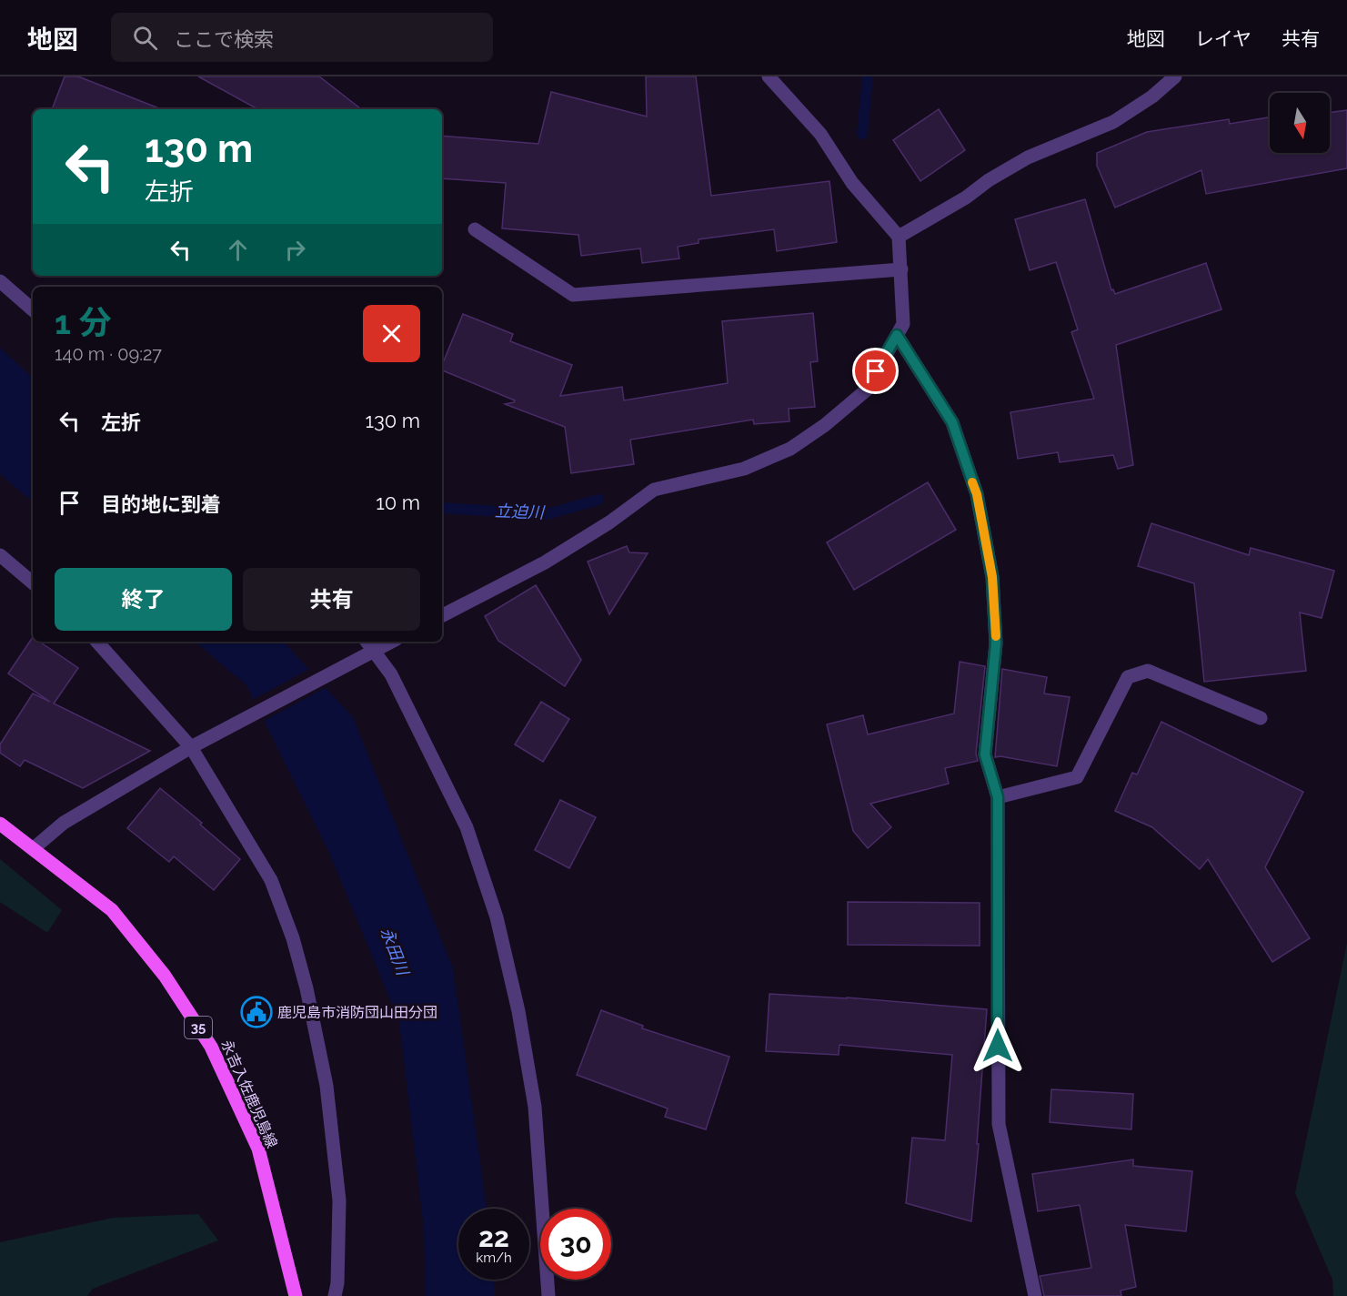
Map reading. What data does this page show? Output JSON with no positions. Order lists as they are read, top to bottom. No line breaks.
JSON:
{"streets":{"main road":["35","永吉入佐鹿児島線"]},"water":["立迫川","永田川"],"places":{"public building":["鹿児島市消防団山田分団"]},"north":"bottom","page":{"header":"地図","search":"ここで検索","nav":["地図","レイヤ","共有"],"turn":["130 m","左折"],"heading":["1 分","140 m · 09:27"],"list":[{"name":"左折","value":"130 m"},{"name":"目的地に到着","value":"10 m"}],"buttons":["終了","共有"],"speed":"22 km/h","limit":"30"}}
